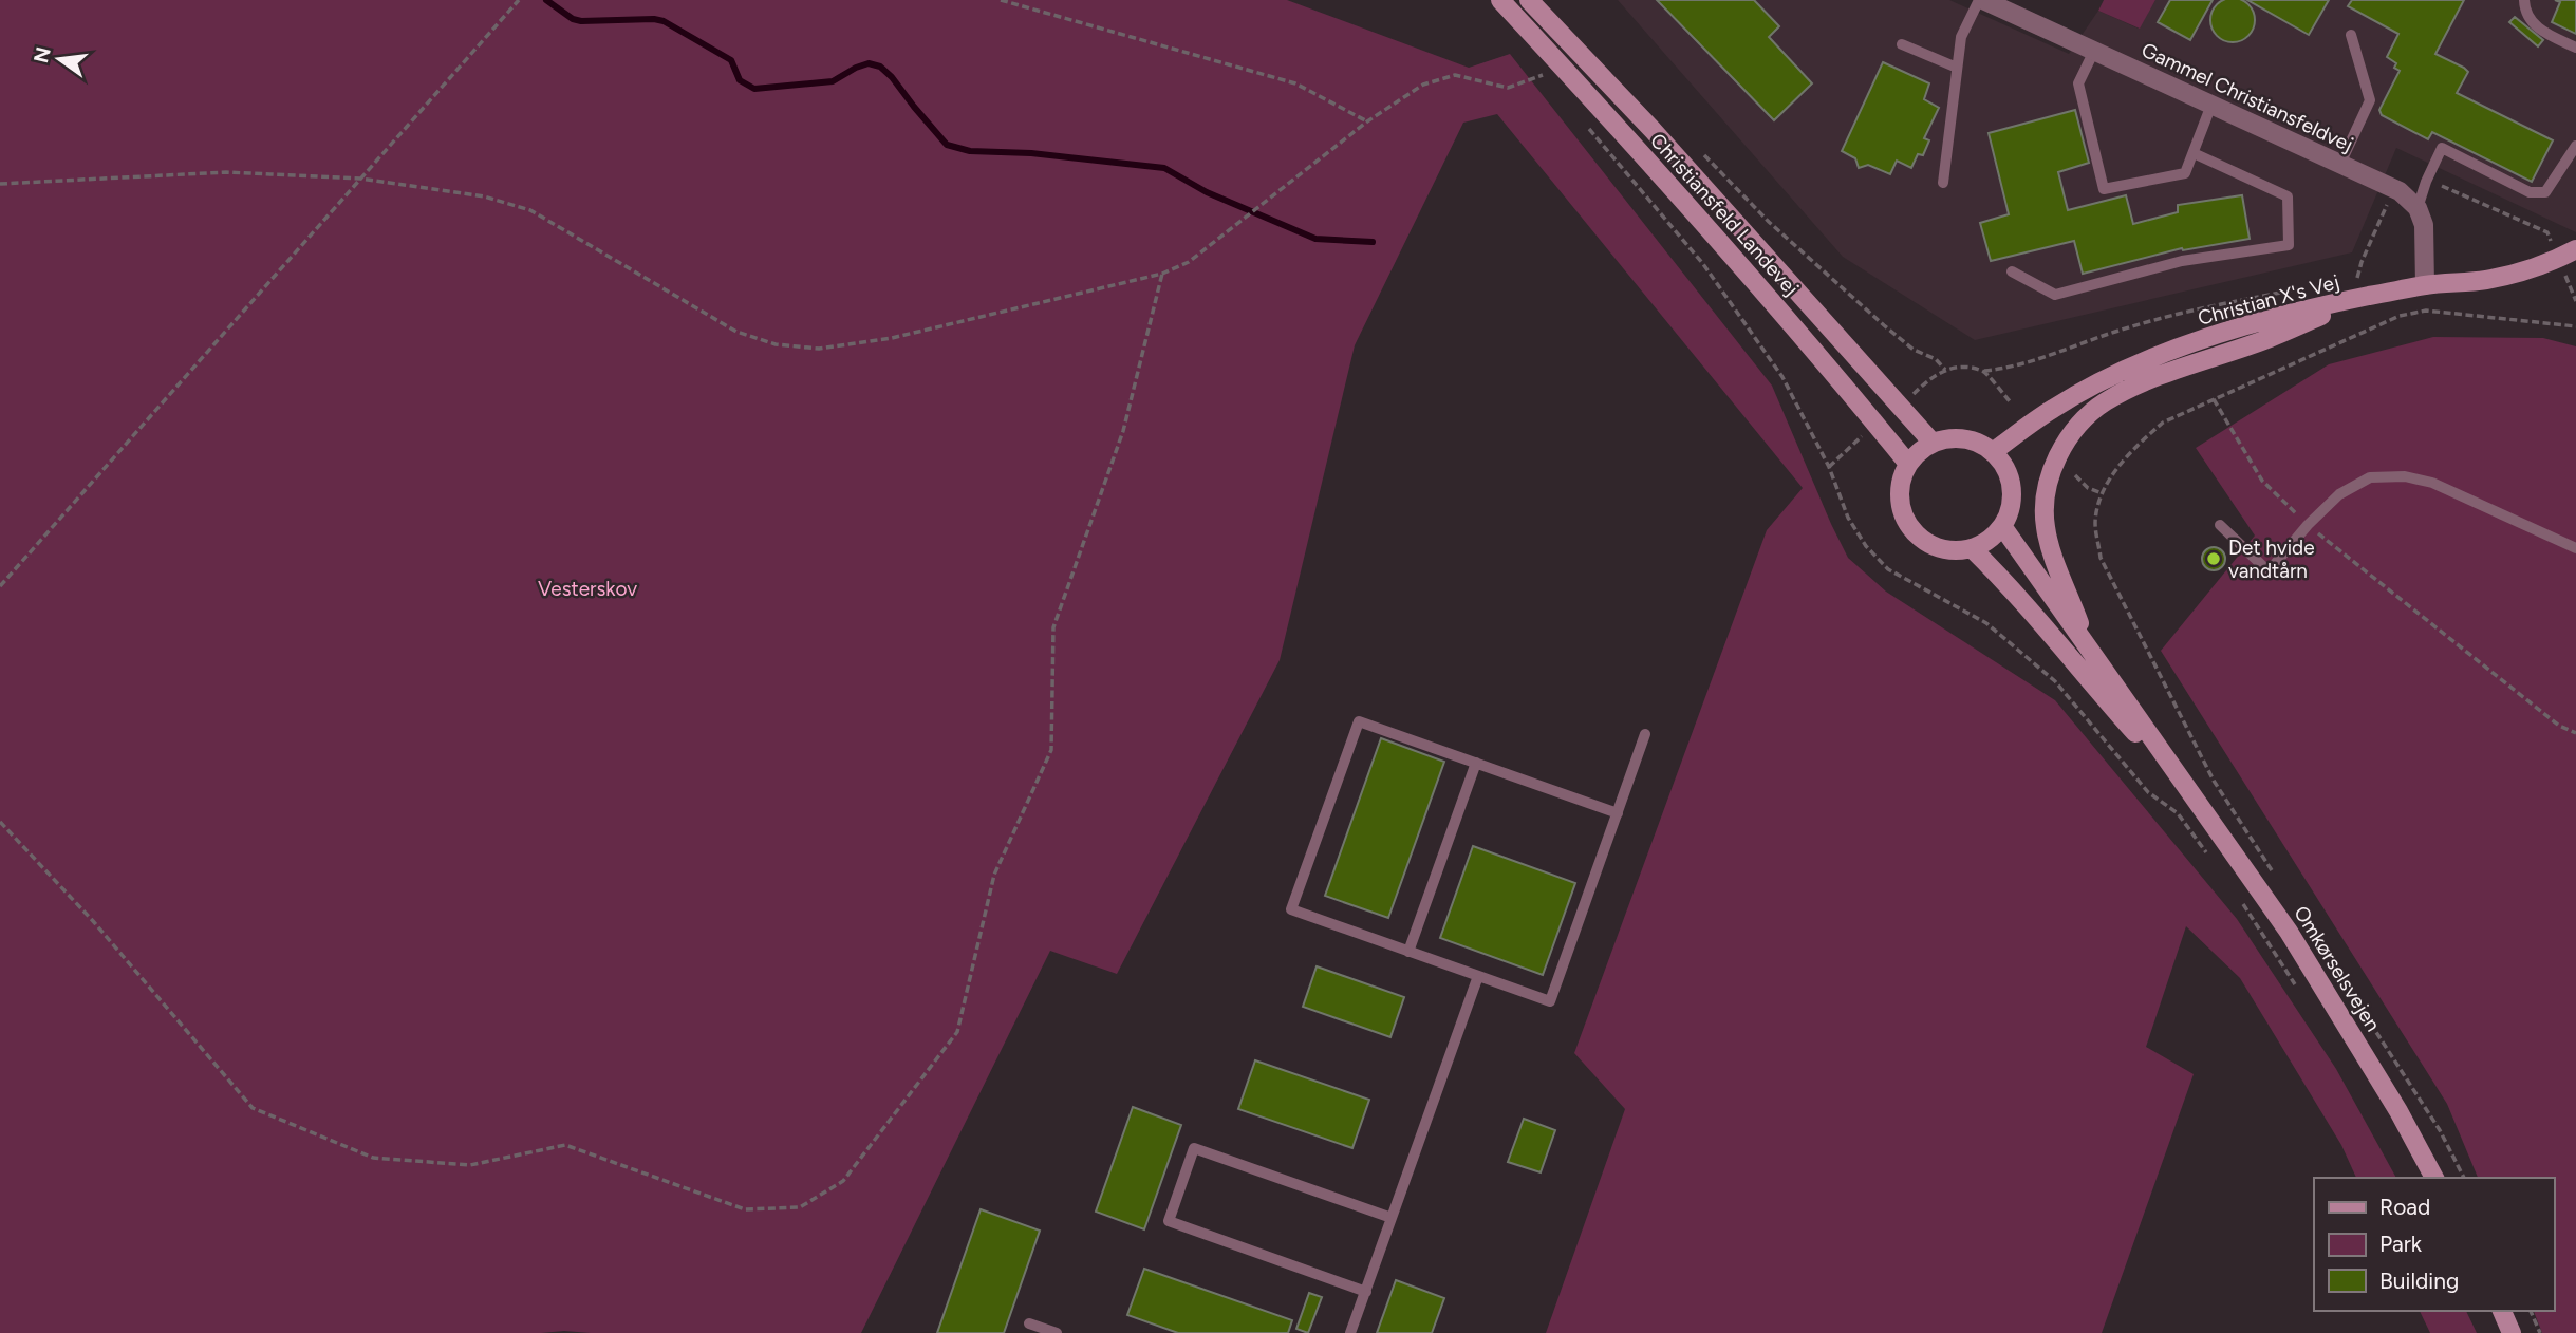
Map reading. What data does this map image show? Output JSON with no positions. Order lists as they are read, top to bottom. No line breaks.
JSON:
{"streets":{"main road":["Christiansfeld Landevej","Christian X's Vej","Omkørselsvejen"],"street":["Gammel Christiansfeldvej"]},"crossings":[["Christiansfeld Landevej","Christian X's Vej"],["Christiansfeld Landevej","Omkørselsvejen"],["Christian X's Vej","Omkørselsvejen"]],"parks":["Vesterskov"],"places":["Det hvide vandtårn"],"legend":["Road","Park","Building"],"north":"left"}
